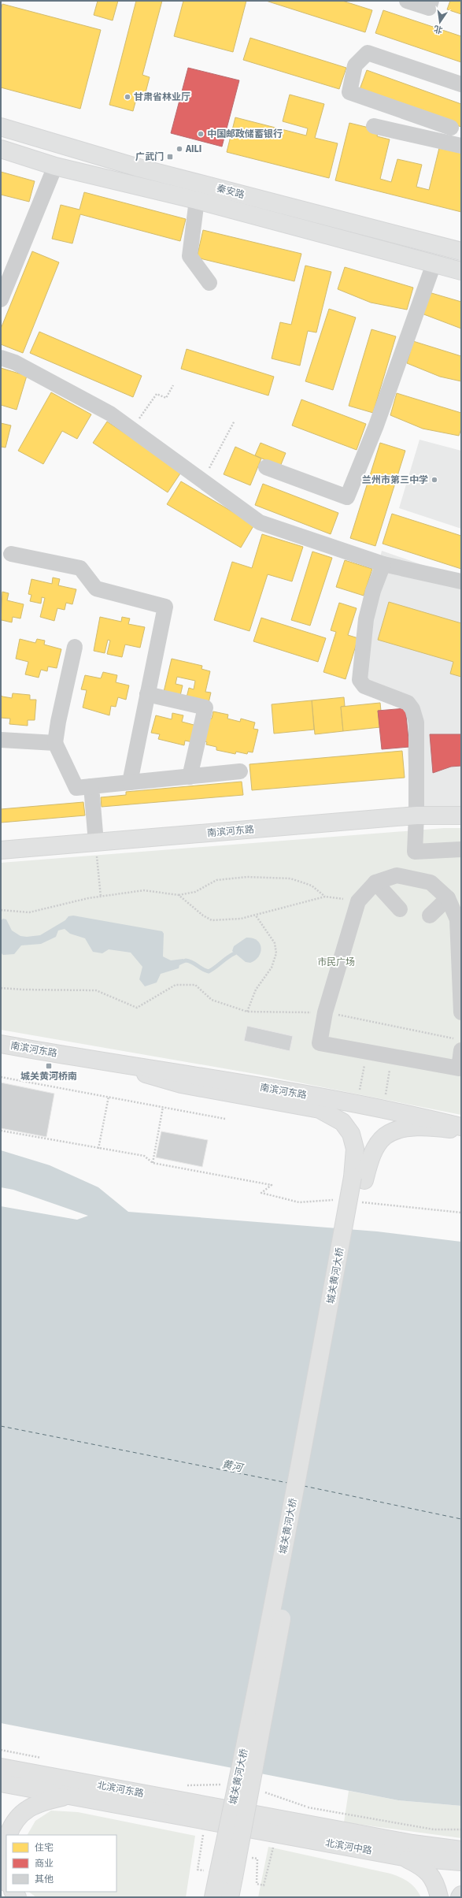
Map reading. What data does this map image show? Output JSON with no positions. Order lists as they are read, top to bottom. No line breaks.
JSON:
{"streets":{"main road":["秦安路","南滨河东路","城关黄河大桥","北滨河东路","北滨河中路"]},"crossings":[["南滨河东路","城关黄河大桥"],["北滨河东路","北滨河中路"]],"water":["黄河"],"parks":["市民广场"],"places":{"other":["甘肃省林业厅","中国邮政储蓄银行","AILI","兰州市第三中学"],"transit":["广武门","城关黄河桥南"]},"legend":["住宅","商业","其他"],"north":"bottom"}
